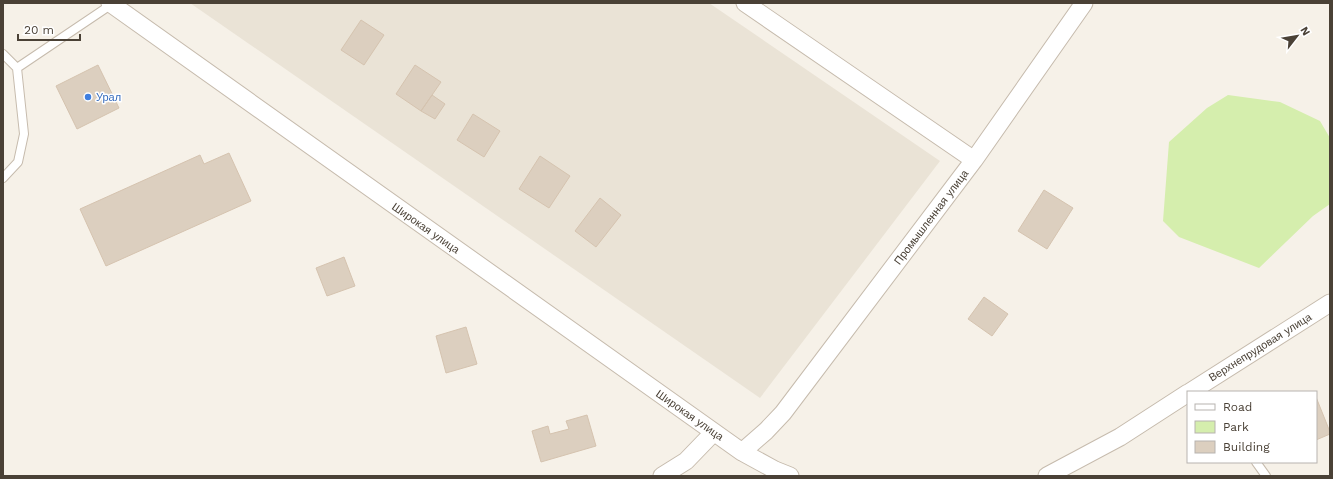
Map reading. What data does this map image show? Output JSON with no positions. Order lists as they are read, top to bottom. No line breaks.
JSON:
{"streets":{"street":["Промышленная улица","Широкая улица","Верхнепрудовая улица"]},"crossings":[["Промышленная улица","Широкая улица"]],"places":["Урал"],"legend":["Road","Park","Building"],"scale_bar":"20 m","north":"top right"}
